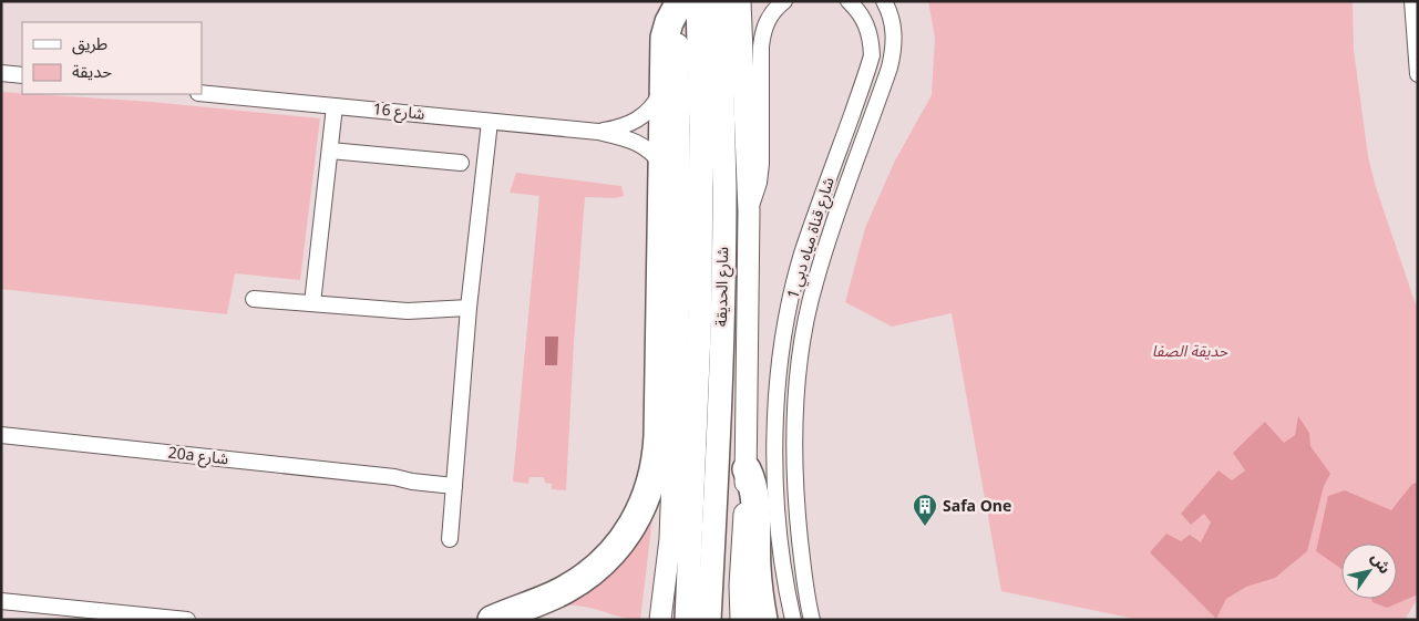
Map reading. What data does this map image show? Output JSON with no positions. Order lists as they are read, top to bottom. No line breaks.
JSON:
{"streets":{"main road":["شارع الحديقة"],"street":["شارع 16","شارع قناة مياه دبي 1","20a شارع"]},"parks":["حديقة الصفا"],"places":{"building":["Safa One"]},"legend":["طريق","حديقة"],"north":"top right"}
